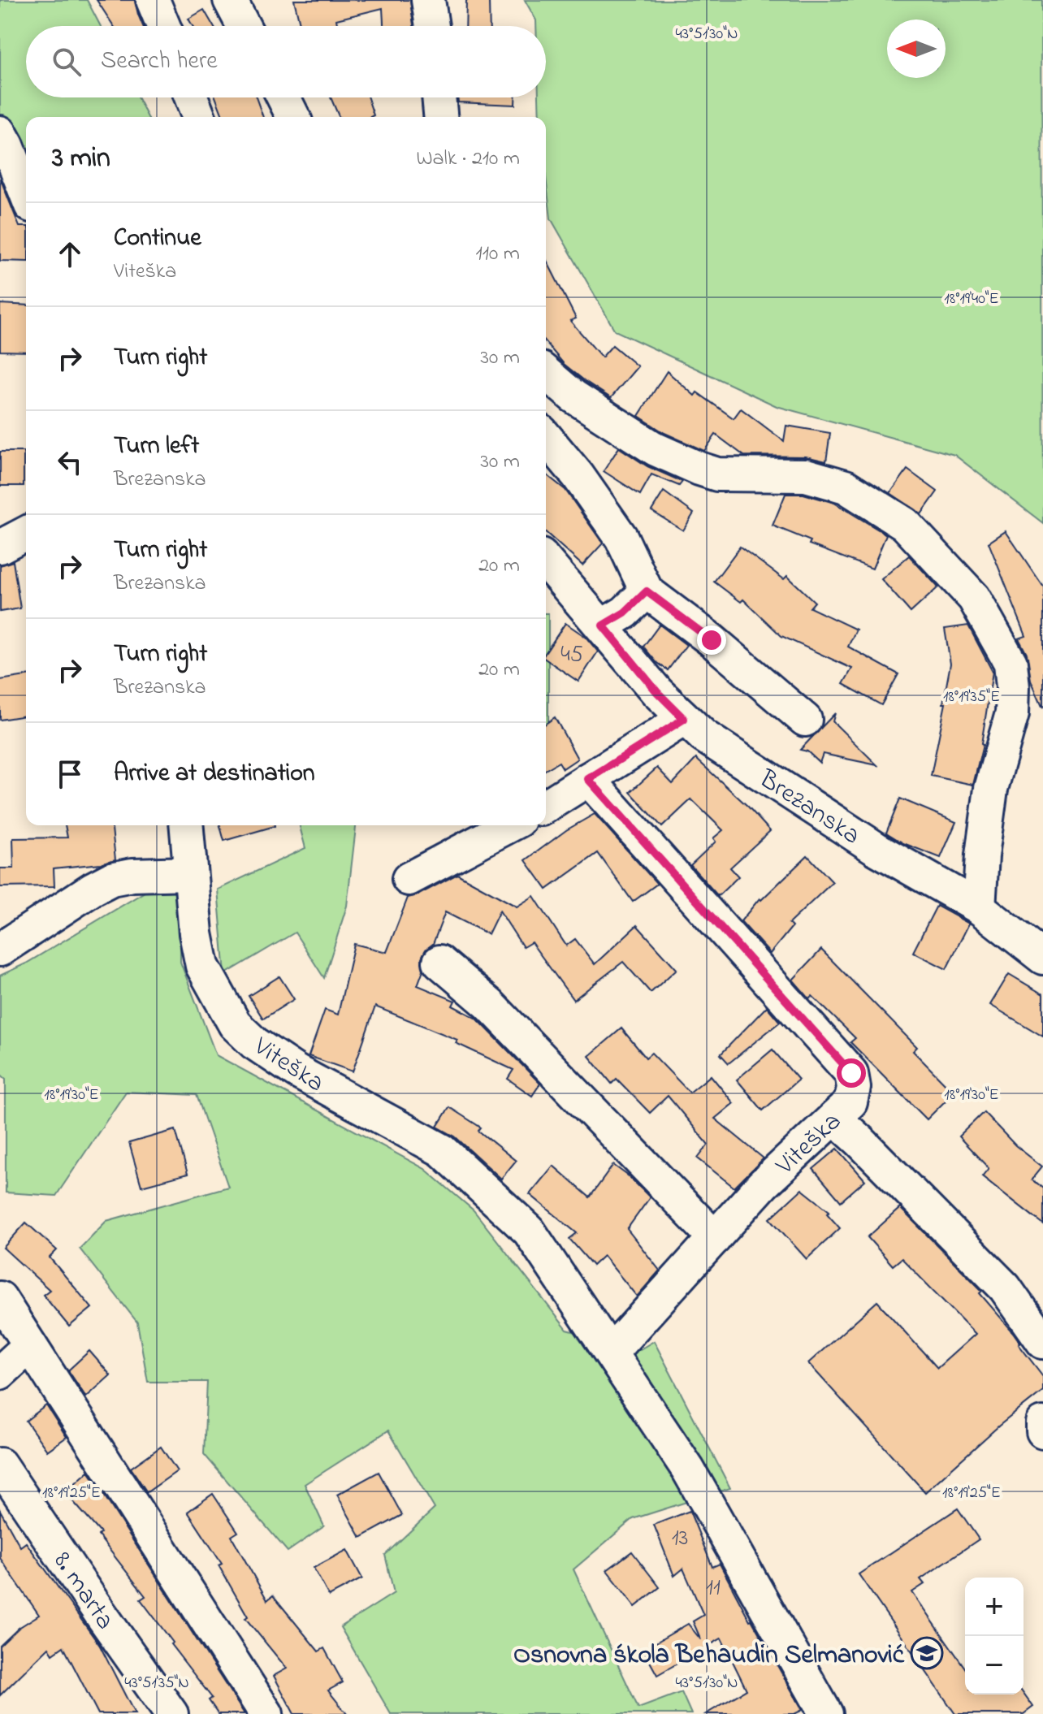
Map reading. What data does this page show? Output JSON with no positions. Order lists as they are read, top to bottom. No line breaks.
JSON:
{"streets":{"street":["Brezanska","Viteška","8. marta"]},"places":{"school or university":["Osnovna śkola Behaudin Selmanović"]},"house_numbers":["45","13","11"],"north":"left","page":{"search":"Search here","heading":["3 min","Walk · 210 m"],"list":[["Continue","Viteška","110 m"],["Turn right","30 m"],["Turn left","Brezanska","30 m"],["Turn right","Brezanska","20 m"],["Turn right","Brezanska","20 m"],"Arrive at destination"],"map_buttons":["+","−"]},"coordinates":["43°51'30\"N","18°19'40\"E","18°19'35\"E","18°19'30\"E","18°19'25\"E","43°51'35\"N"]}
